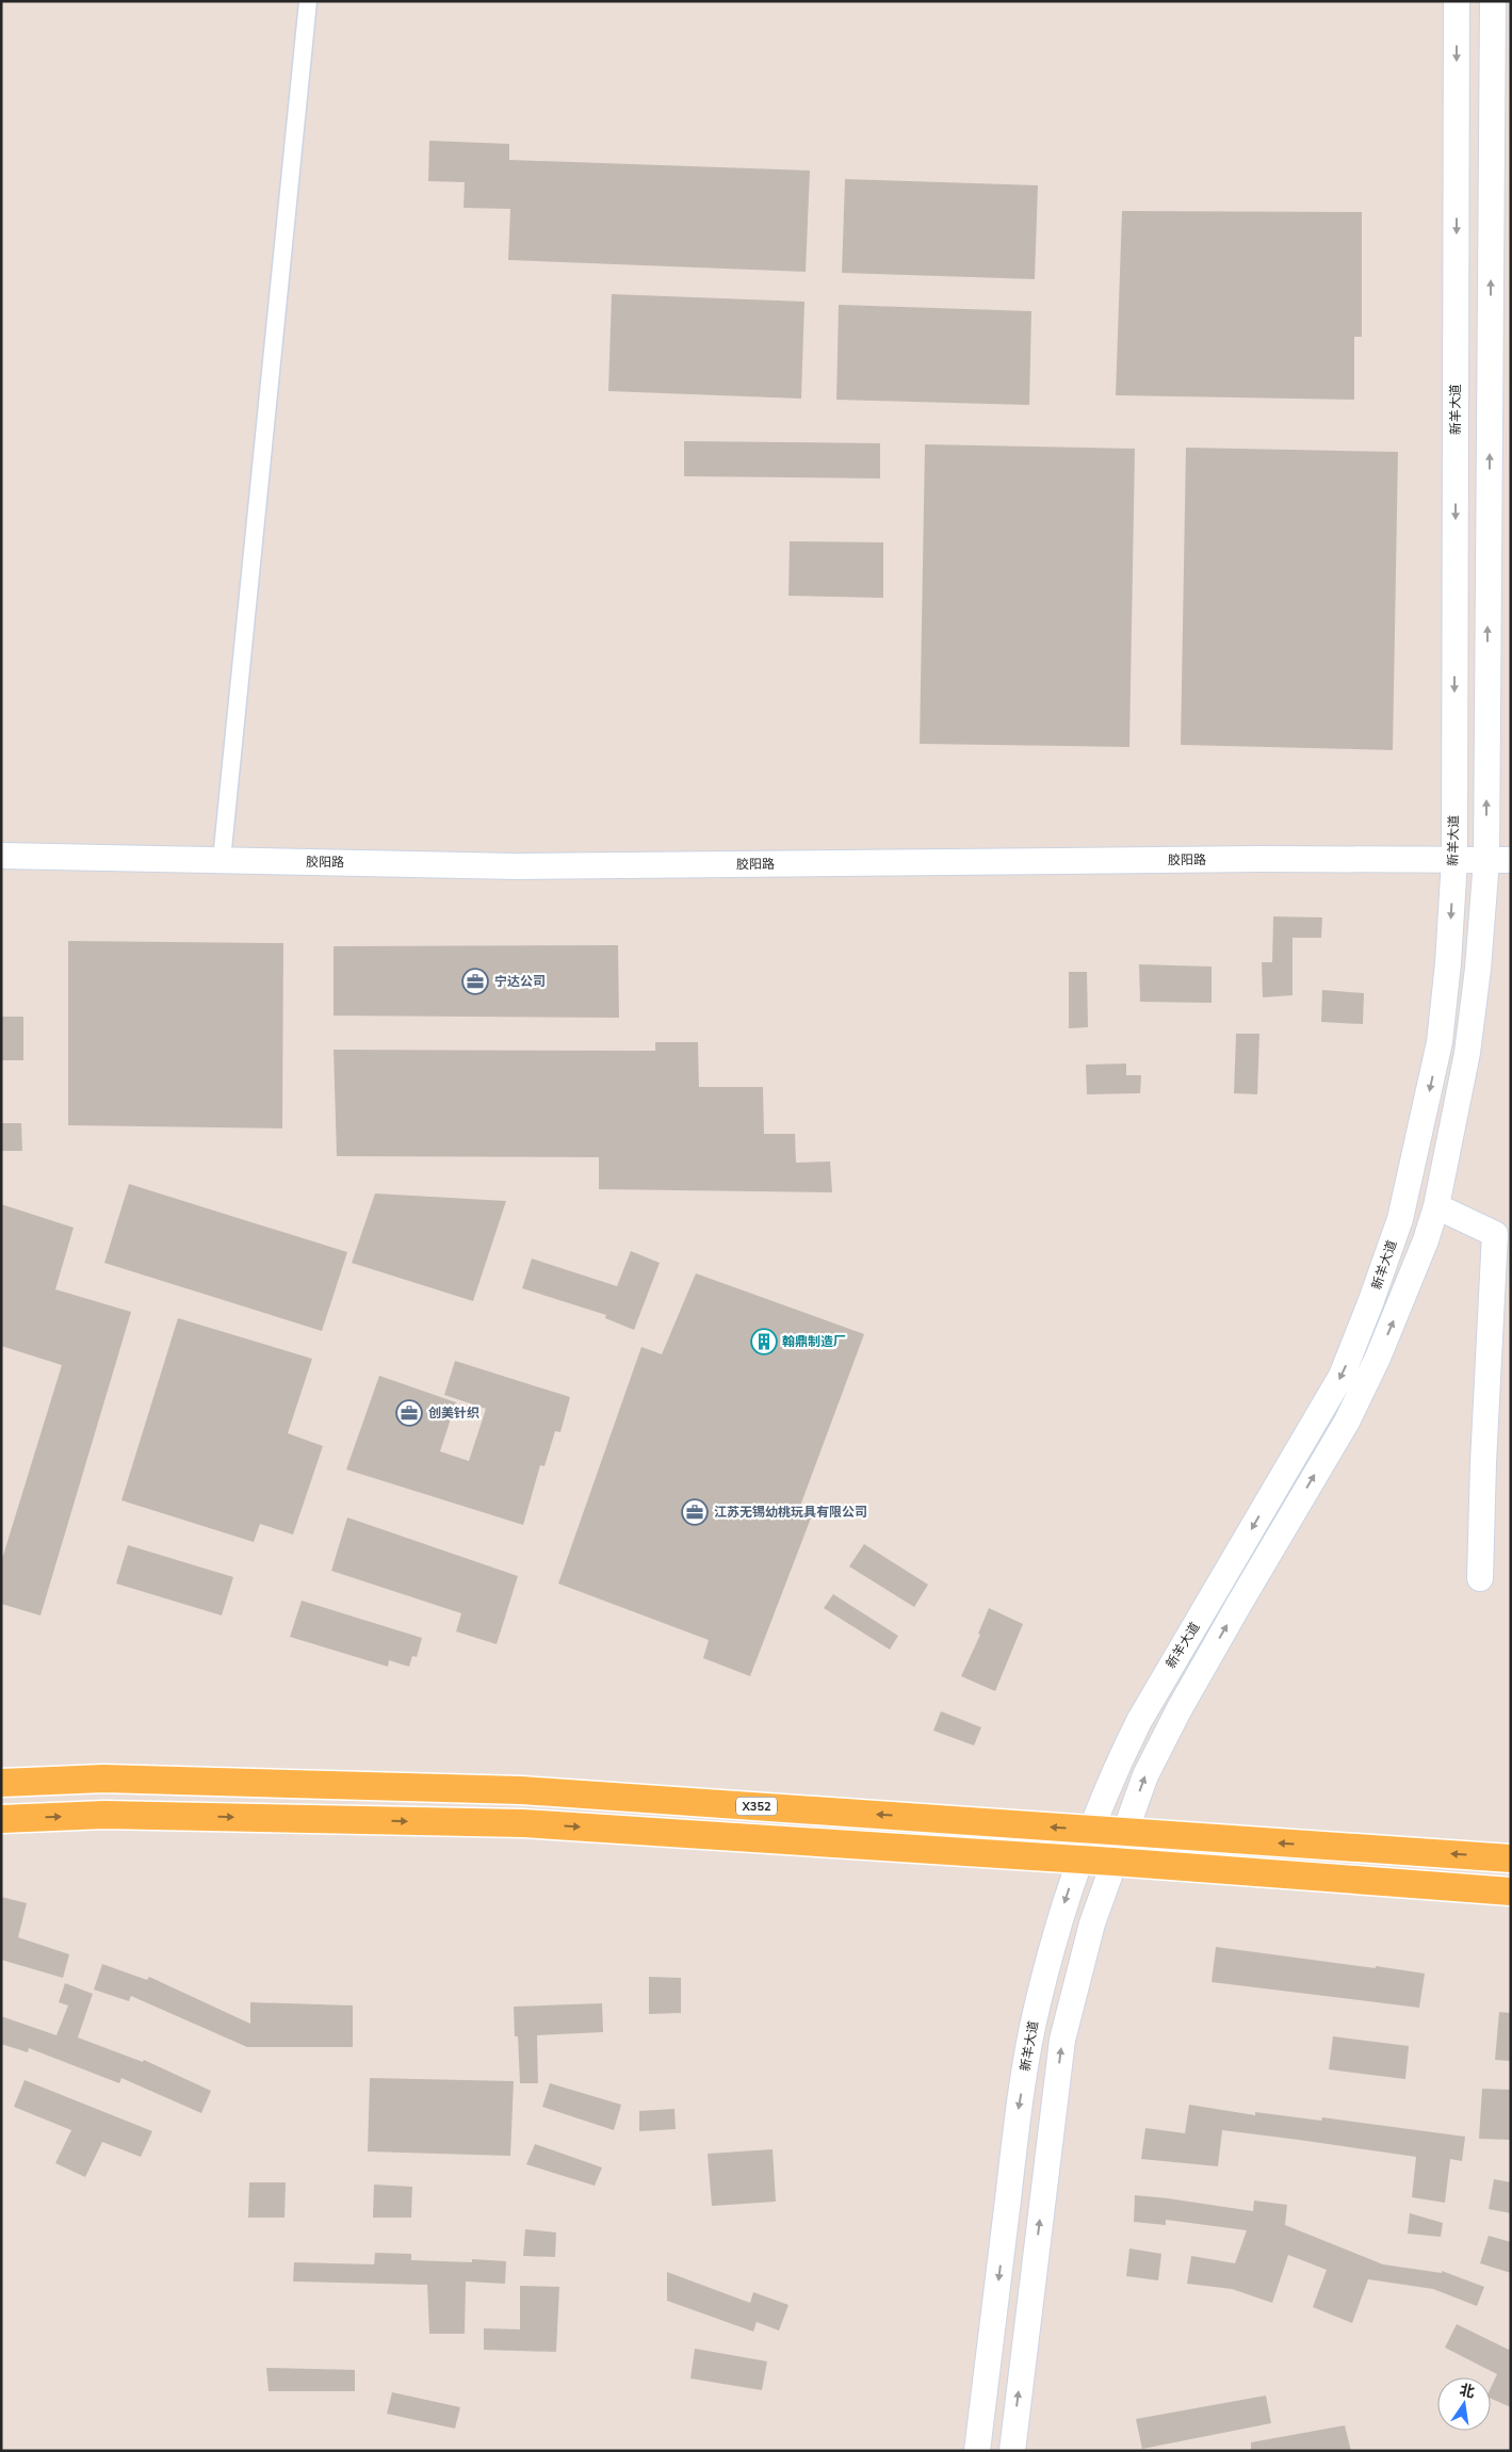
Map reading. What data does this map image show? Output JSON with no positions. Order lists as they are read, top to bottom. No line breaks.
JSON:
{"streets":{"main road":["新羊大道","胶阳路","X352"]},"crossings":[["新羊大道","胶阳路"],["新羊大道","X352"]],"places":{"office":["宁达公司","创美针织","江苏无锡幼桃玩具有限公司"],"building":["翰鼎制造厂"]},"north":"top"}
